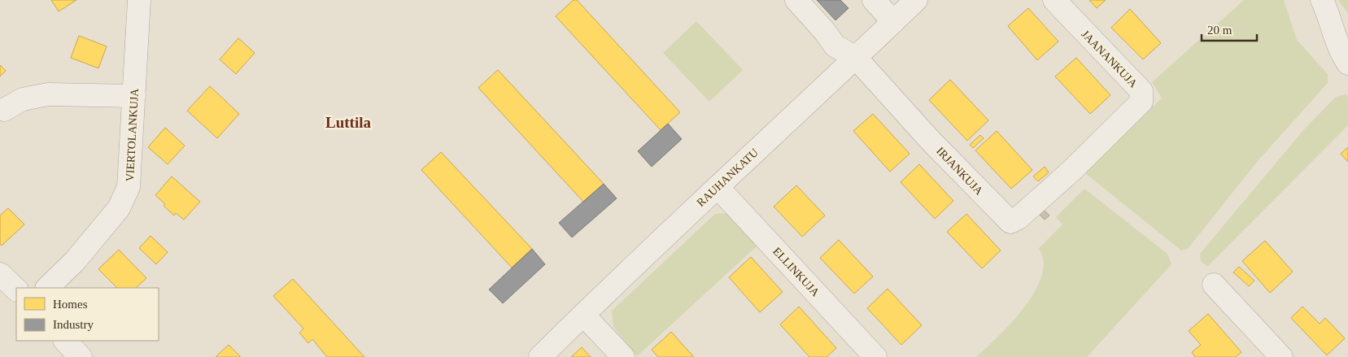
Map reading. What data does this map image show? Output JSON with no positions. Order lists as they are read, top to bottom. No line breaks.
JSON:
{"streets":{"street":["JAANANKUJA","VIERTOLANKUJA","IRJANKUJA","RAUHANKATU","ELLINKUJA"]},"crossings":[["JAANANKUJA","IRJANKUJA"],["IRJANKUJA","RAUHANKATU"],["RAUHANKATU","ELLINKUJA"]],"districts":["Luttila"],"legend":["Homes","Industry"],"scale_bar":"20 m"}
